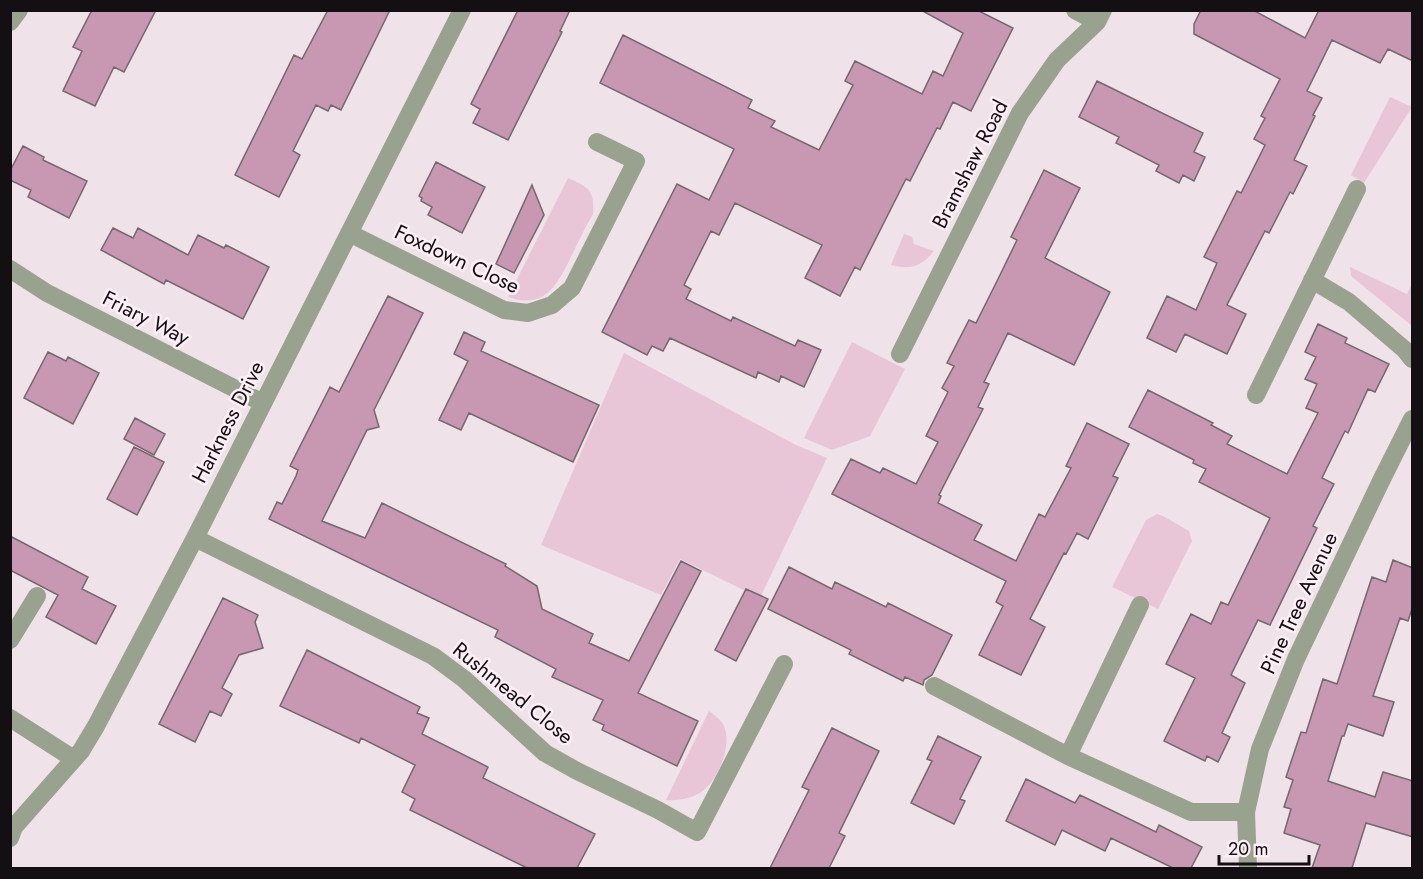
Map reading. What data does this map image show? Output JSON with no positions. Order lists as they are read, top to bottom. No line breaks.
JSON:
{"streets":{"street":["Bramshaw Road","Foxdown Close","Friary Way","Harkness Drive","Pine Tree Avenue","Rushmead Close"]},"crossings":[["Foxdown Close","Harkness Drive"],["Friary Way","Harkness Drive"],["Harkness Drive","Rushmead Close"]],"scale_bar":"20 m"}
